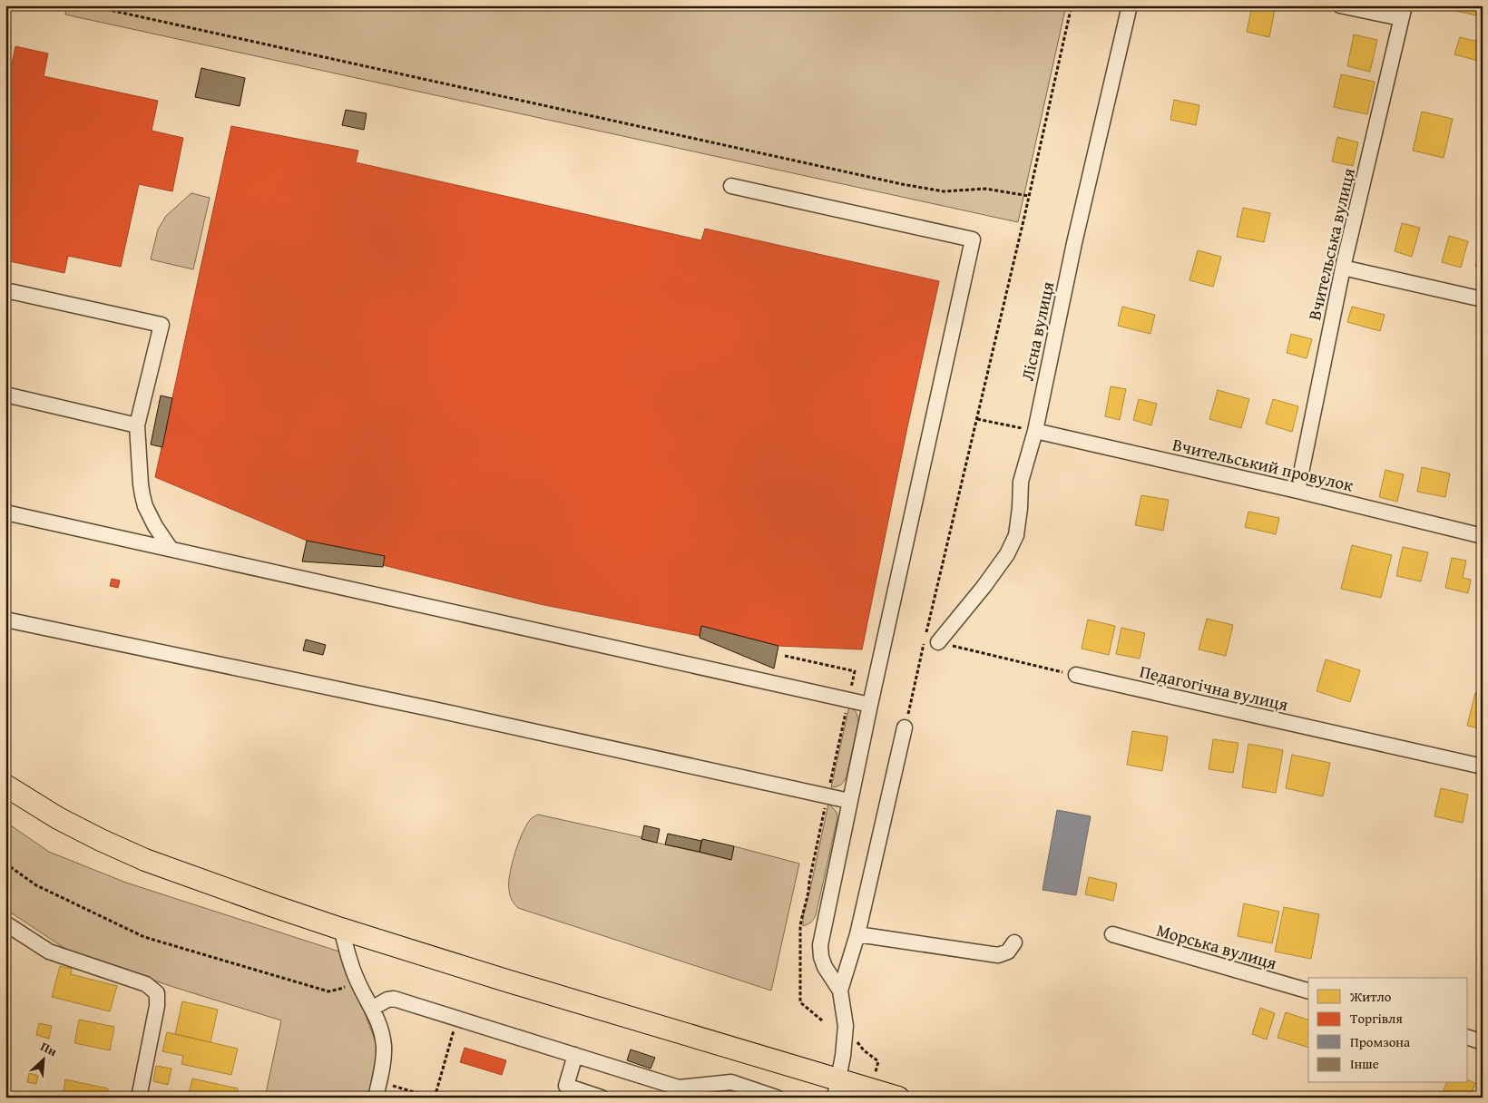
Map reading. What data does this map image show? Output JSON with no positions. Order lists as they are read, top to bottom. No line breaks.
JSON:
{"streets":{"street":["Вчительська вулиця","Лісна вулиця","Вчительський провулок","Педагогічна вулиця","Морська вулиця"]},"crossings":[["Вчительська вулиця","Вчительський провулок"],["Лісна вулиця","Вчительський провулок"]],"legend":["Житло","Торгівля","Промзона","Інше"],"north":"top right"}
